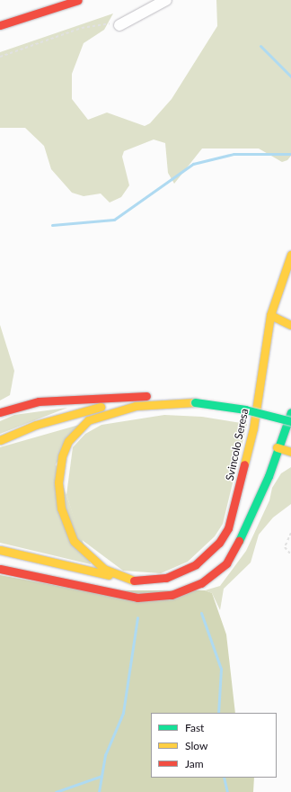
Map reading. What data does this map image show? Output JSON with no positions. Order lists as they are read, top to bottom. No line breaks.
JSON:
{"streets":{"main road":["Svincolo Seresa"]},"legend":["Fast","Slow","Jam"]}
